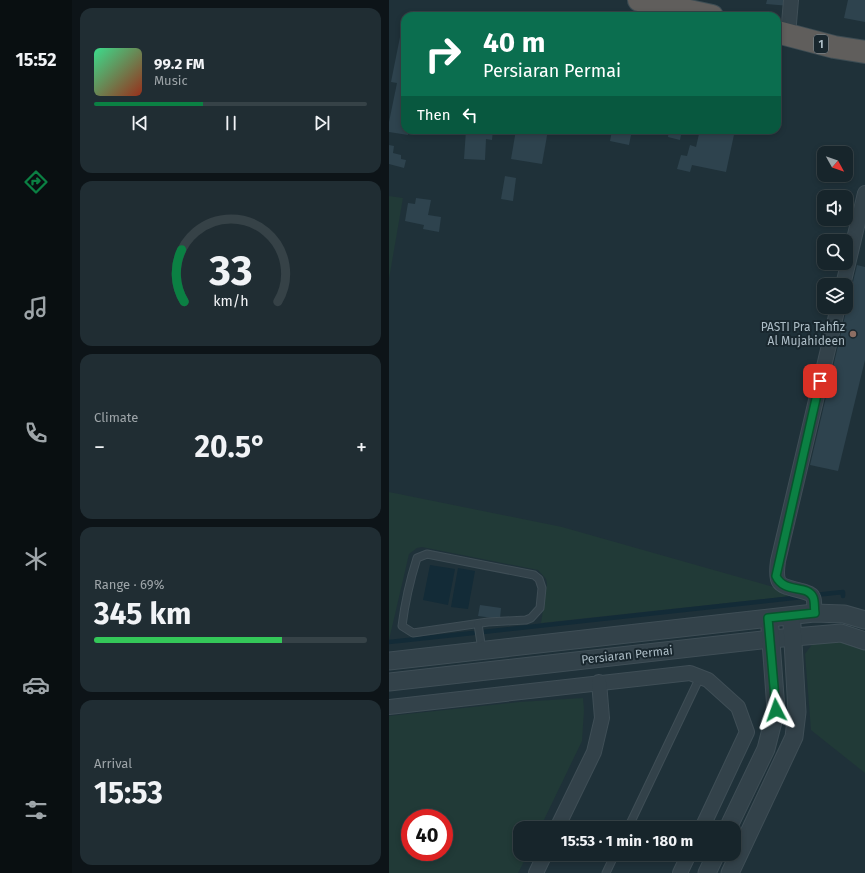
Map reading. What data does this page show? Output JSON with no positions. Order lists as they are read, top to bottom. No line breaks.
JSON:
{"streets":{"highway":["1"],"street":["Persiaran Permai"]},"places":["PASTI Pra Tahfiz Al Mujahideen"],"north":"bottom right","page":{"tabs":"15:52","turn":["40 m","Persiaran Permai"],"song":["99.2 FM","Music"],"then":"Then","tile":["Climate",["Range · 69%","345 km"],["Arrival","15:53"]],"heat":["−","20.5°","+"],"limit":"40","trip":"15:53 · 1 min · 180 m","gauge":["33","km/h"]}}
